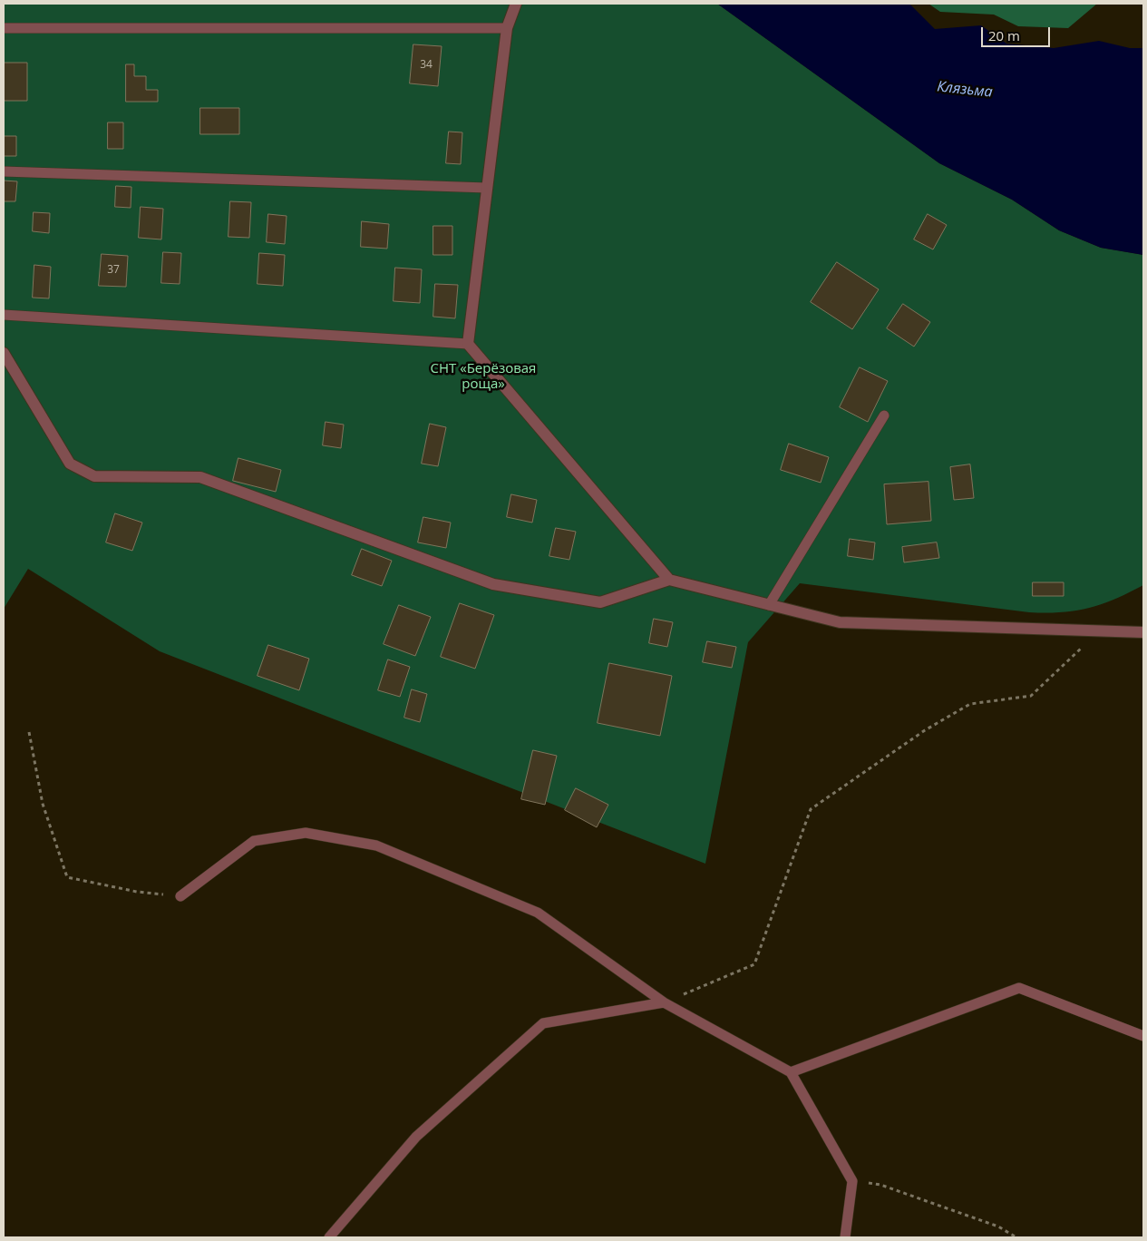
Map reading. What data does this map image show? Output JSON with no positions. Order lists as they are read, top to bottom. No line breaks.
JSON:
{"water":["Клязьма"],"parks":["СНТ «Берёзовая роща»"],"house_numbers":["34","37"],"scale_bar":"20 m"}
